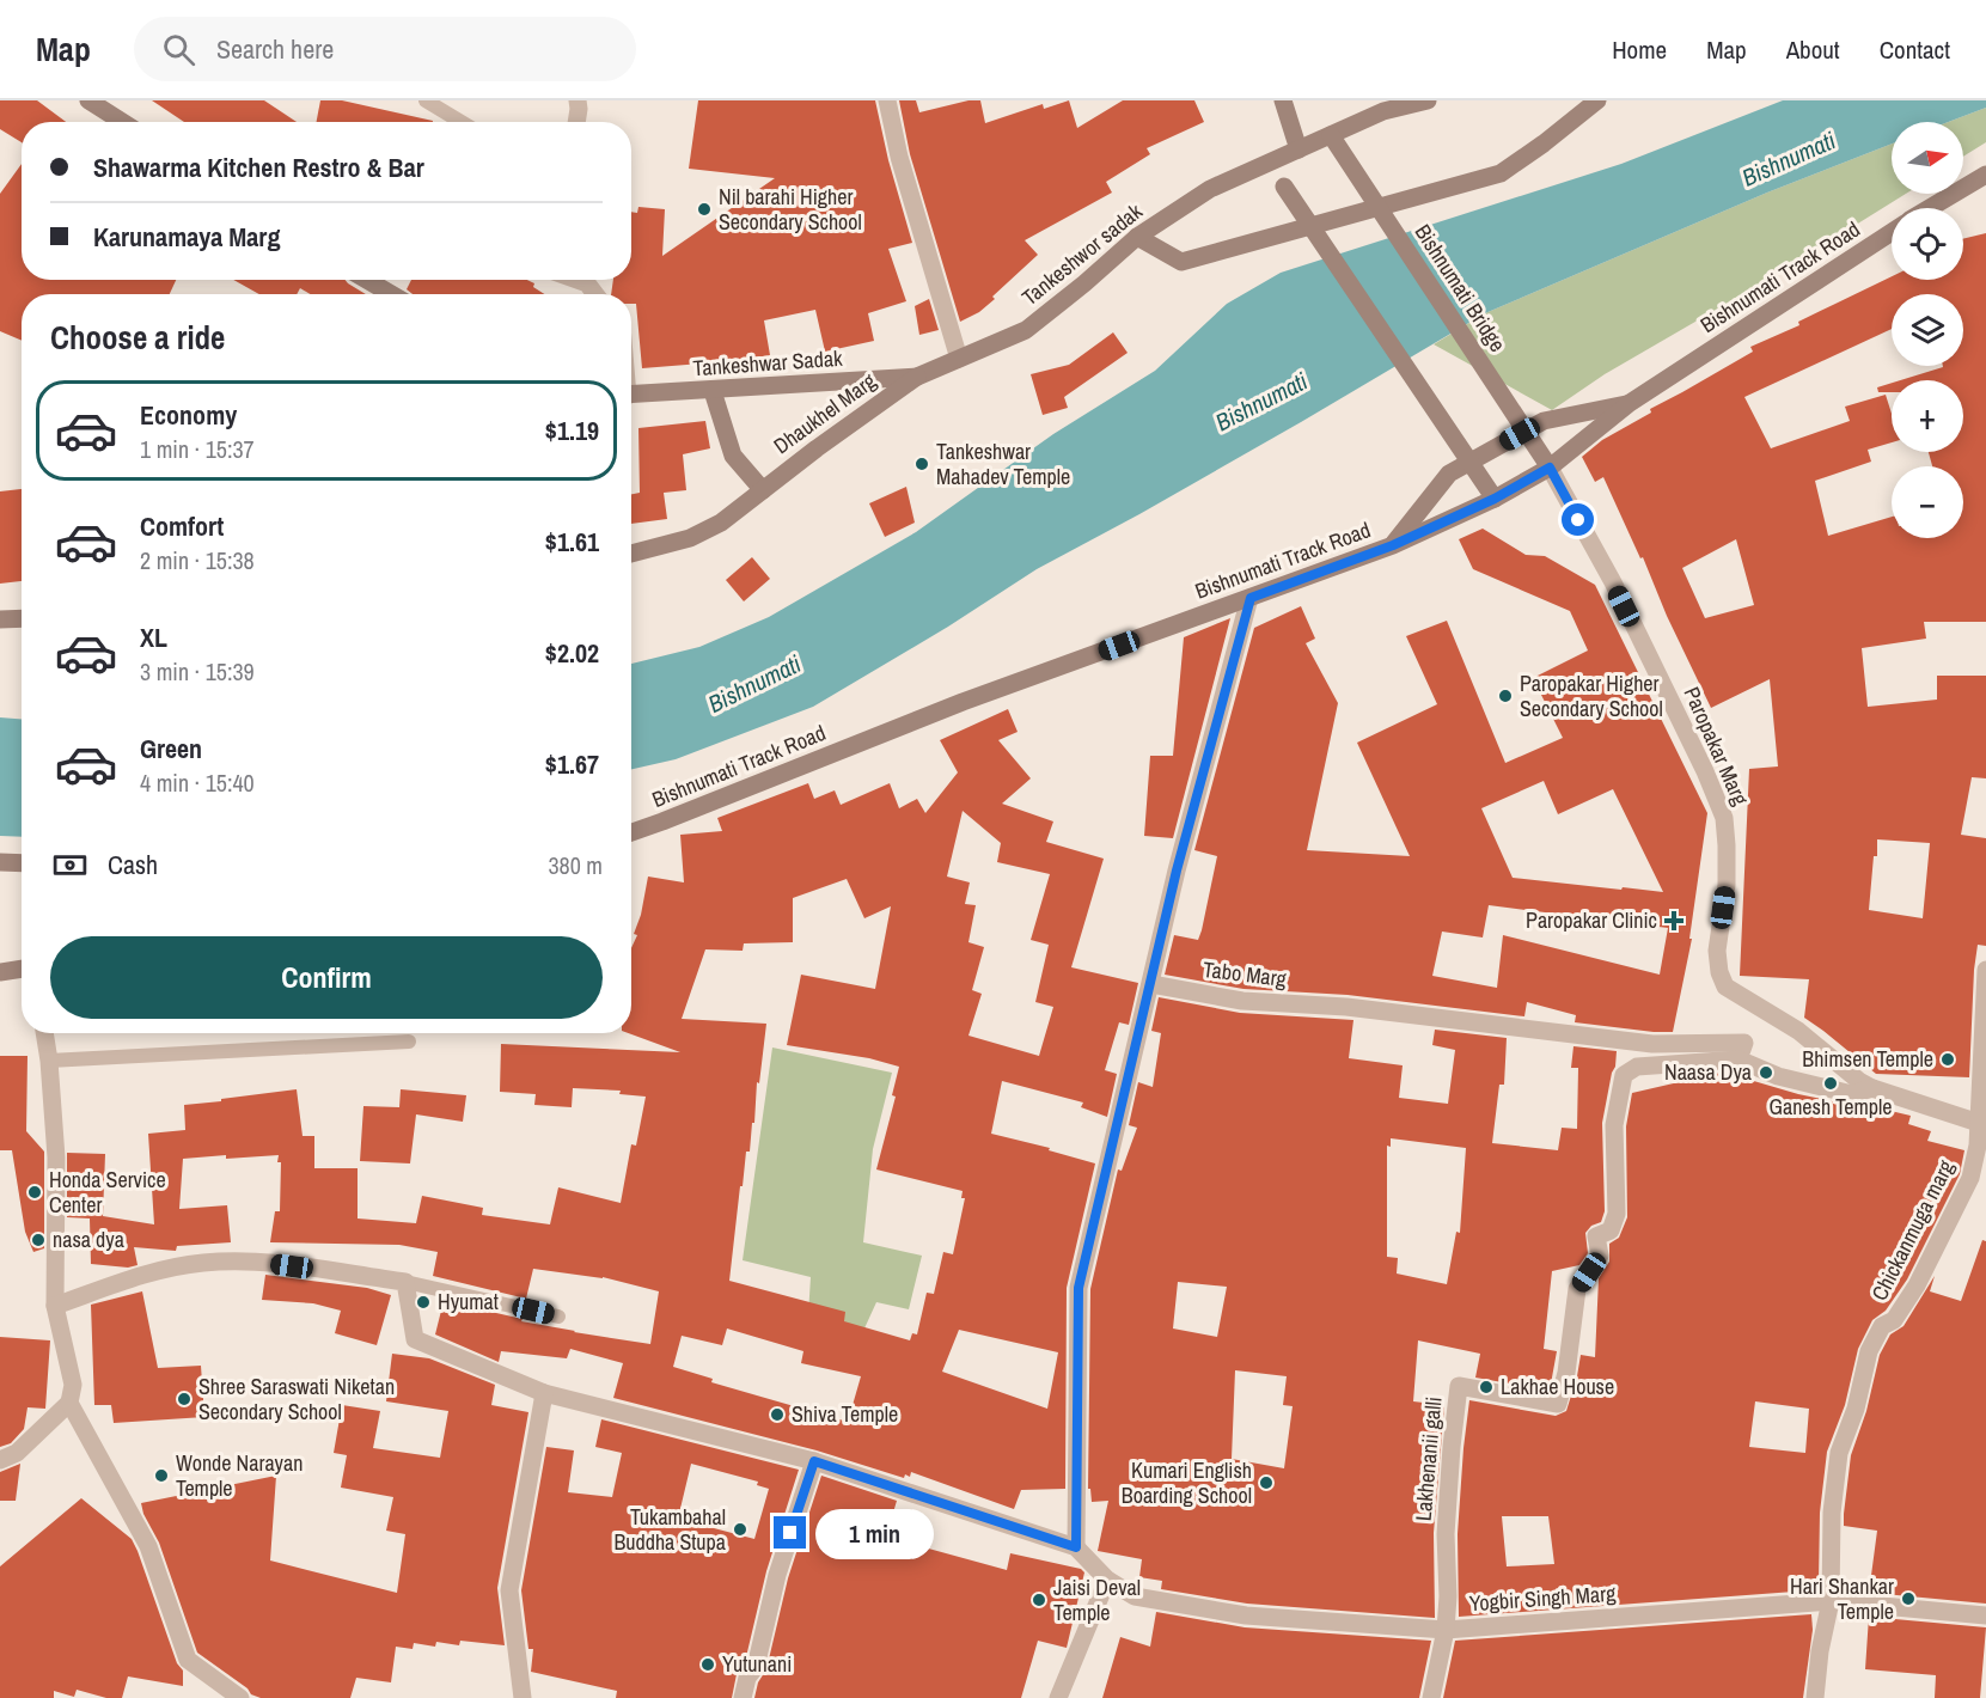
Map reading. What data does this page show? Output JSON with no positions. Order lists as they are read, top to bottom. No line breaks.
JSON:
{"streets":{"main road":["Tankeshwor sadak","Bishnumati Track Road","Bishnumati Bridge","Tankeshwar Sadak","Dhaukhel Marg"],"street":["Paropakar Marg","Tabo Marg","Chickanmuga marg","Lakhenanii galli","Yogbir Singh Marg"]},"crossings":[["Tankeshwor sadak","Tankeshwar Sadak"],["Tankeshwor sadak","Dhaukhel Marg"],["Bishnumati Track Road","Bishnumati Bridge"],["Bishnumati Track Road","Paropakar Marg"],["Bishnumati Bridge","Paropakar Marg"],["Tankeshwar Sadak","Dhaukhel Marg"],["Paropakar Marg","Tabo Marg"],["Paropakar Marg","Chickanmuga marg"],["Tabo Marg","Lakhenanii galli"],["Chickanmuga marg","Yogbir Singh Marg"],["Lakhenanii galli","Yogbir Singh Marg"]],"water":["Bishnumati"],"places":{"other":["Nil barahi Higher Secondary School","Tankeshwar Mahadev Temple","Paropakar Higher Secondary School","Bhimsen Temple","Naasa Dya","Ganesh Temple","Honda Service Center","nasa dya","Hyumat","Lakhae House","Shree Saraswati Niketan Secondary School","Shiva Temple","Wonde Narayan Temple","Kumari English Boarding School","Tukambahal Buddha Stupa","Hari Shankar Temple","Jaisi Deval Temple","Yutunani"],"health":["Paropakar Clinic"]},"north":"right","page":{"header":"Map","search":"Search here","nav":["Home","Map","About","Contact"],"map_buttons":["+","−"],"banner":["Shawarma Kitchen Restro & Bar","Karunamaya Marg"],"heading":"Choose a ride","list":[{"name":"Economy","note":"1 min · 15:37","value":"$1.19"},{"name":"Comfort","note":"2 min · 15:38","value":"$1.61"},{"name":"XL","note":"3 min · 15:39","value":"$2.02"},{"name":"Green","note":"4 min · 15:40","value":"$1.67"}],"pay":["Cash","380 m"],"buttons":"Confirm","bubble":"1 min"}}
